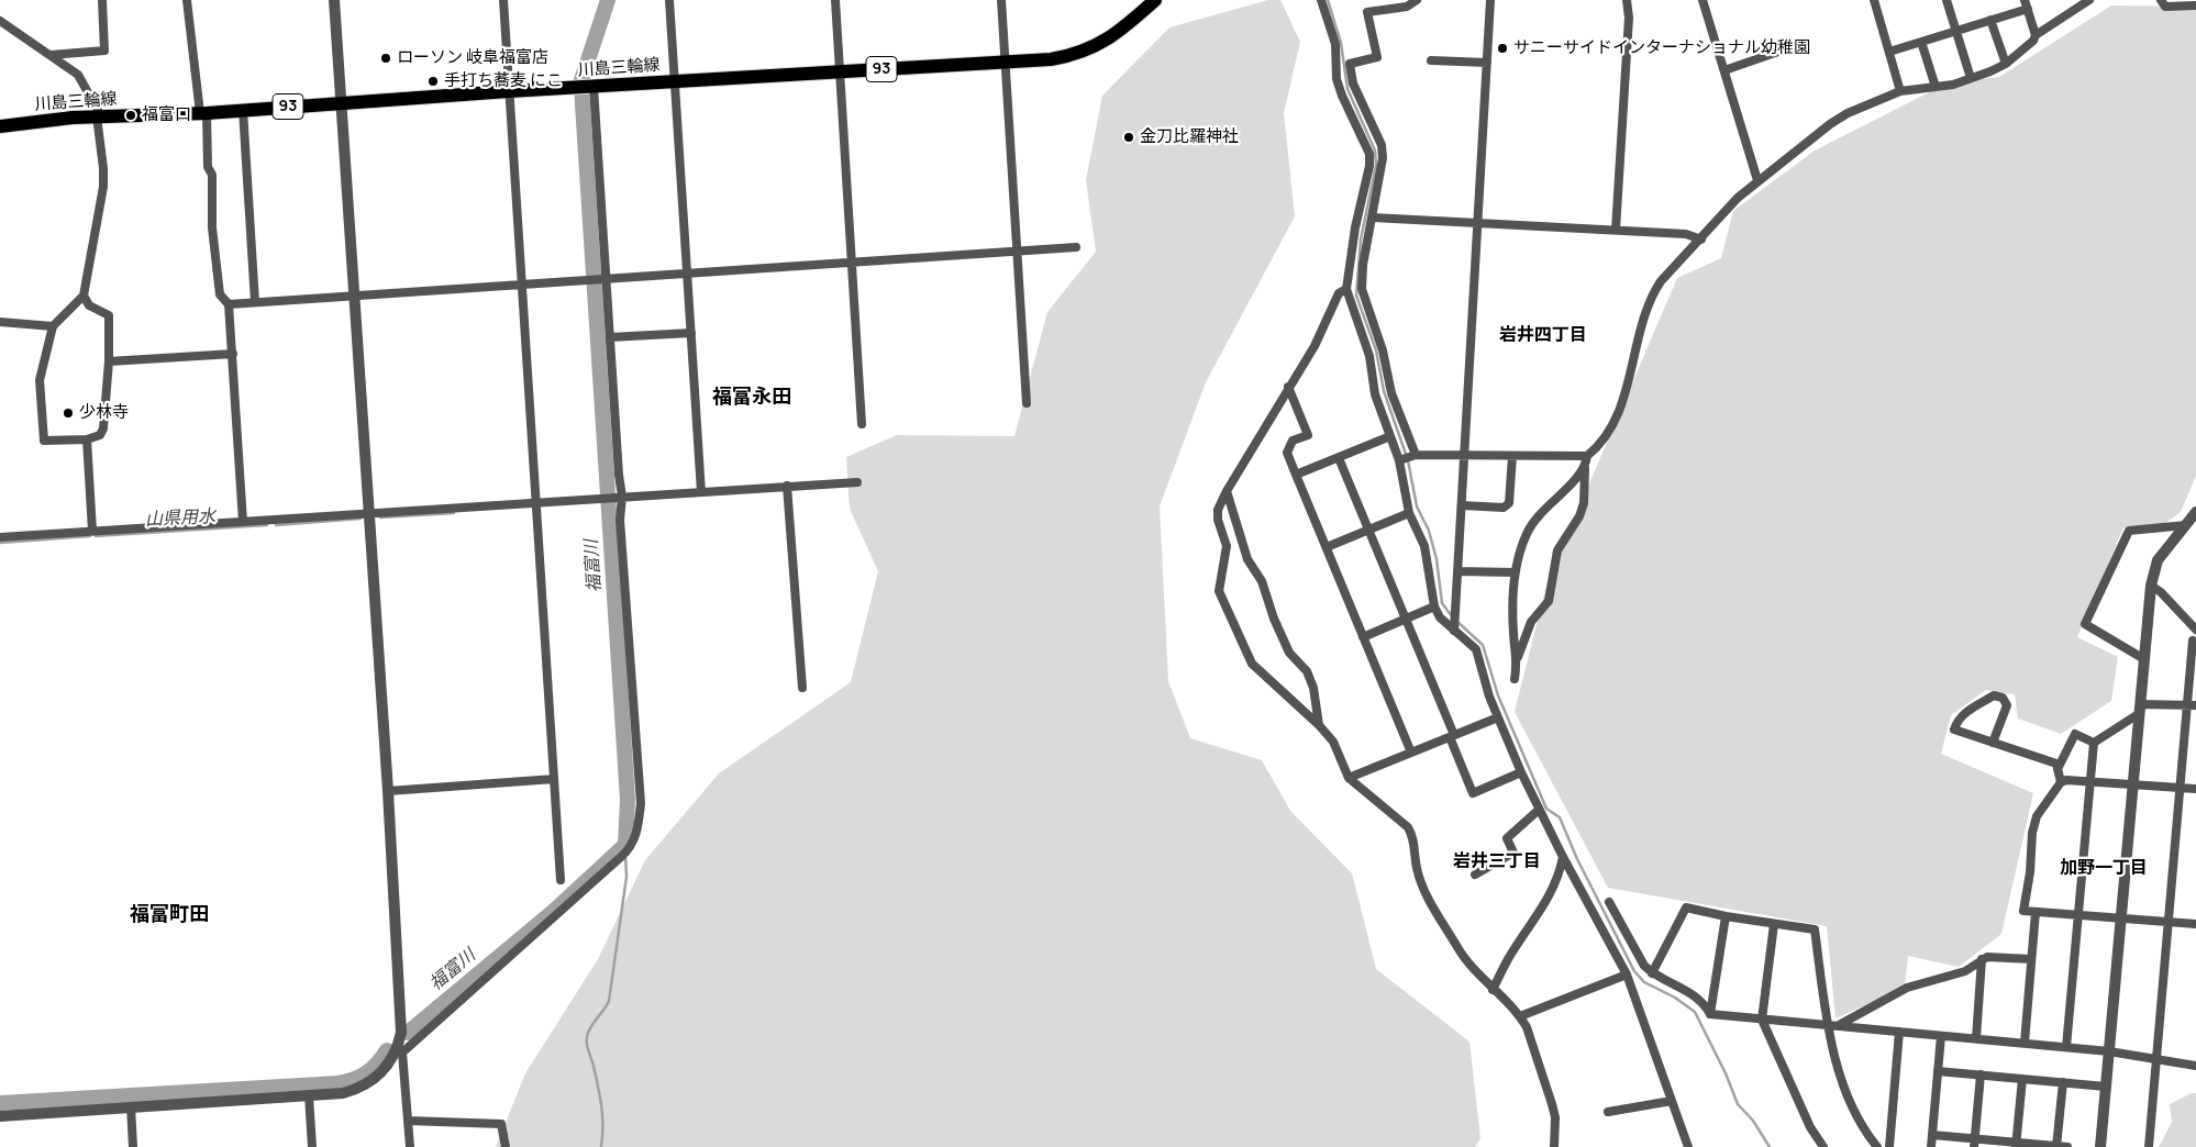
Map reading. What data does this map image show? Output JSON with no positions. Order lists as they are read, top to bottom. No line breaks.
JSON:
{"streets":{"main road":["川島三輪線","93"]},"districts":["岩井四丁目","福富永田","岩井三丁目","加野一丁目","福富町田"],"water":["山県用水","福富川"],"places":["サニーサイドインターナショナル幼稚園","ローソン 岐阜福富店","手打ち蕎麦 にこ","福富口","金刀比羅神社","少林寺"]}
